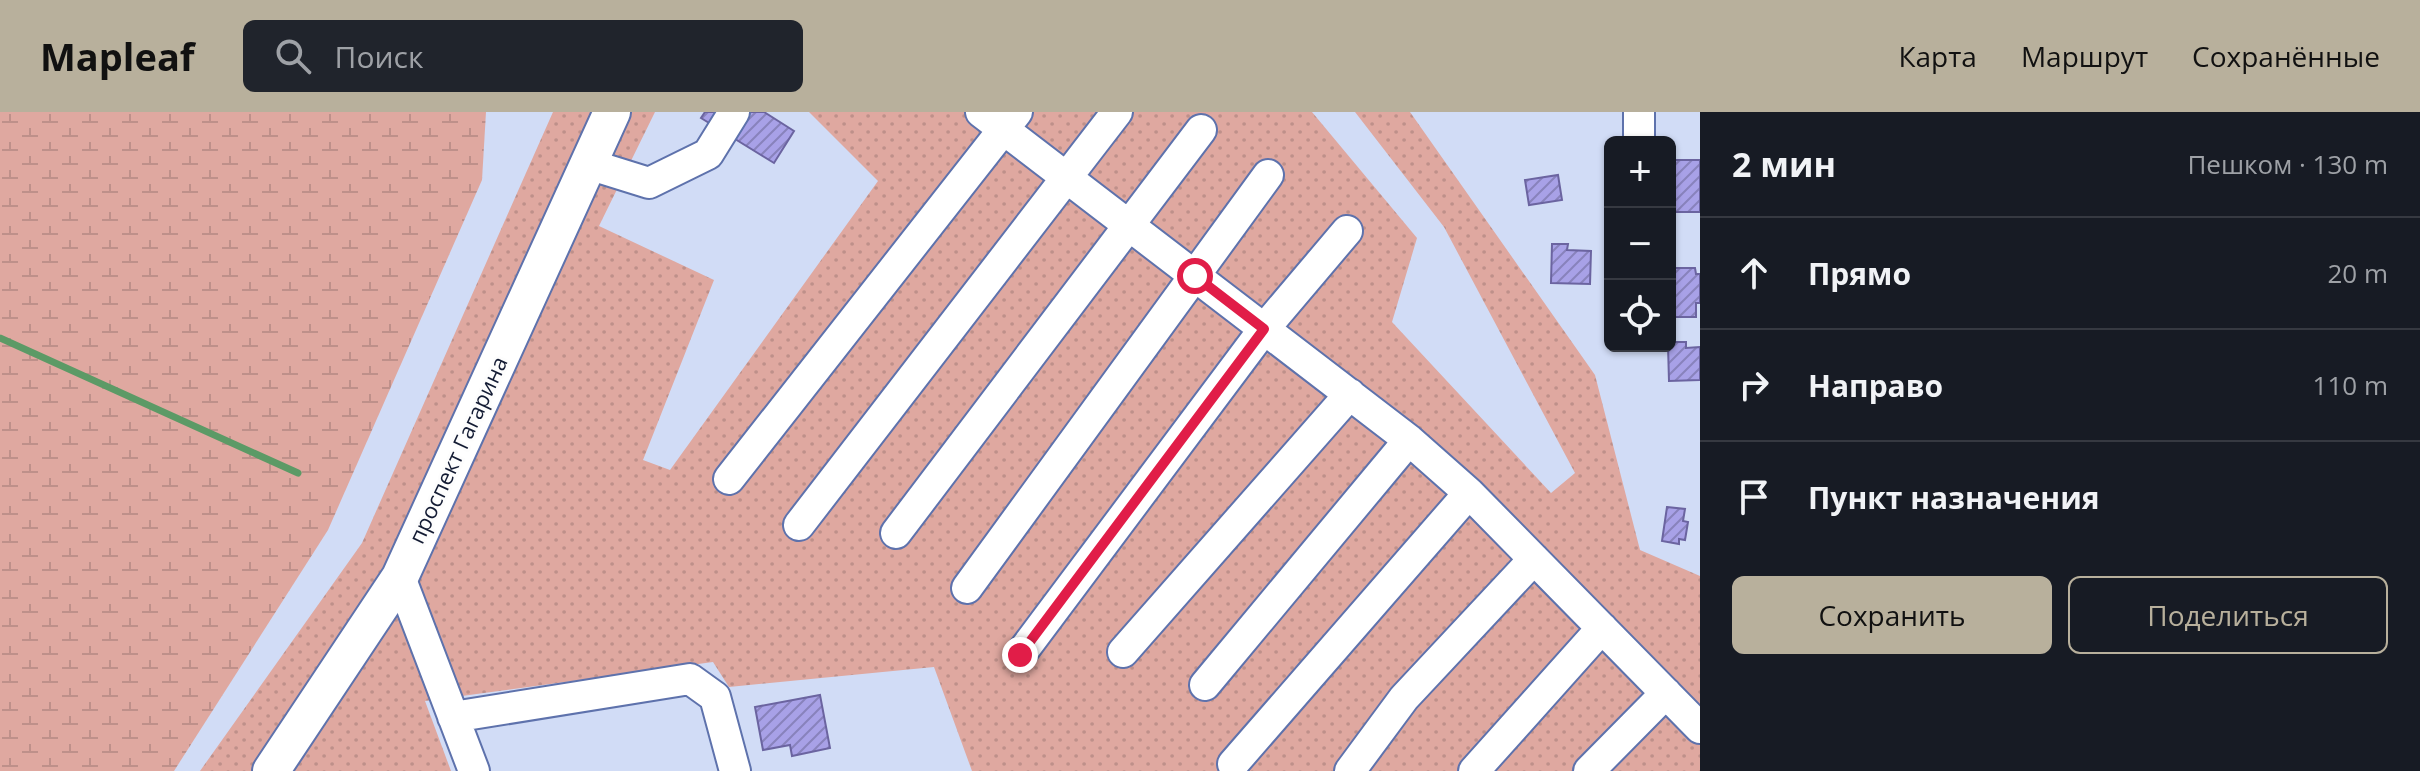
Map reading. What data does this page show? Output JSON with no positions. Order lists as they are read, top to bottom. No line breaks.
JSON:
{"streets":{"main road":["проспект Гагарина"]},"page":{"header":"Mapleaf","search":"Поиск","nav":["Карта","Маршрут","Сохранённые"],"heading":["2 мин","Пешком · 130 m"],"map_buttons":["+","−"],"list":[["Прямо","20 m"],["Направо","110 m"],"Пункт назначения"],"buttons":["Сохранить","Поделиться"]}}
